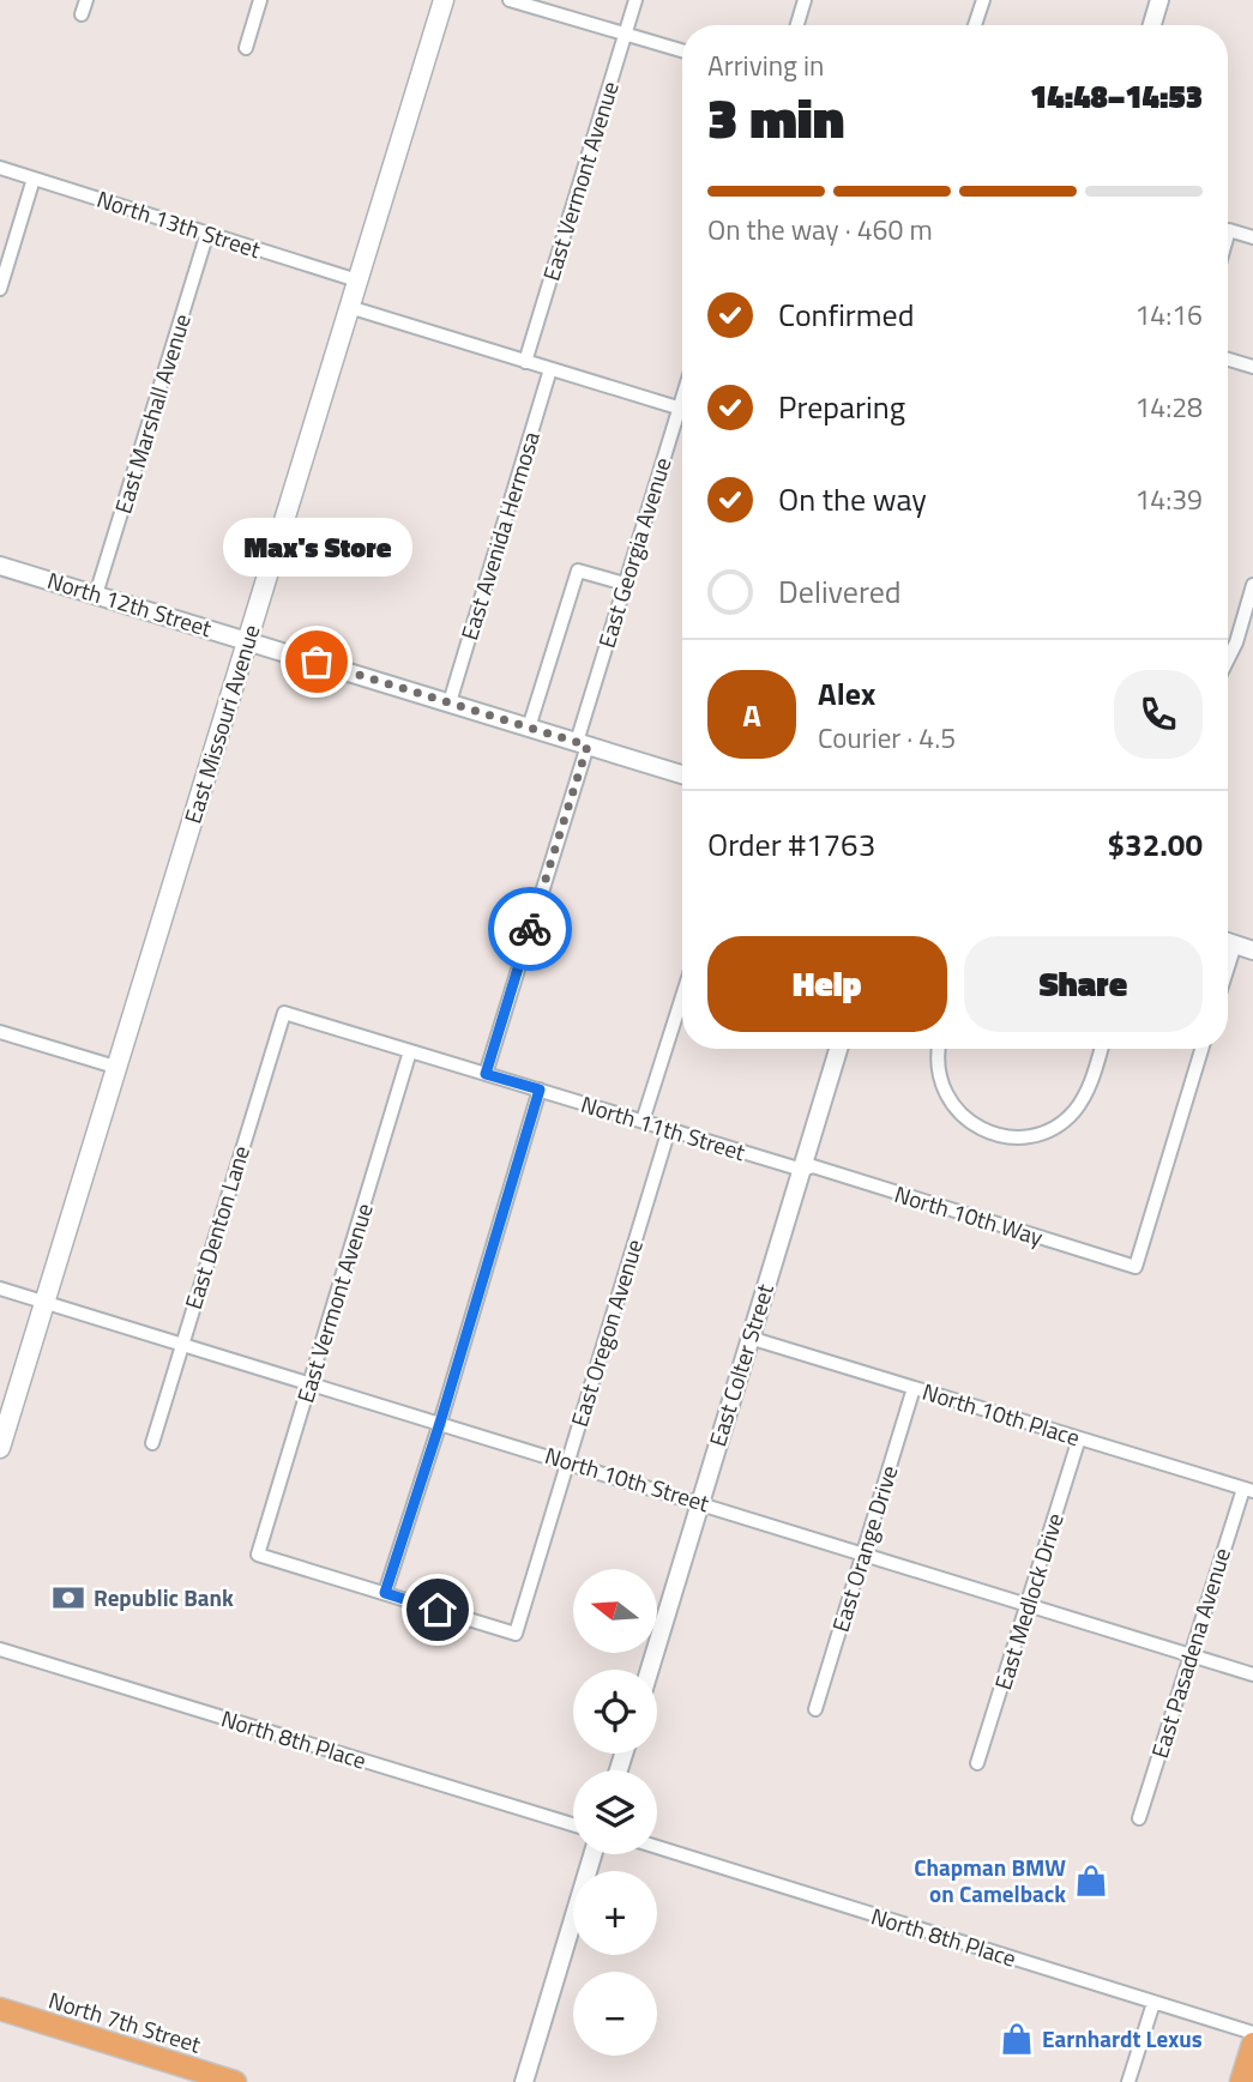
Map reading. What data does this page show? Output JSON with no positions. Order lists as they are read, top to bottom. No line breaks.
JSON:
{"streets":{"main road":["East Missouri Avenue","North 7th Street"],"street":["East Vermont Avenue","North 13th Street","East Marshall Avenue","East Avenida Hermosa","East Georgia Avenue","North 12th Street","North 11th Street","North 10th Way","East Denton Lane","East Oregon Avenue","East Colter Street","North 10th Place","North 10th Street","East Orange Drive","East Medlock Drive","East Pasadena Avenue","North 8th Place"]},"crossings":[["East Vermont Avenue","North 11th Street"],["East Vermont Avenue","East Oregon Avenue"],["East Vermont Avenue","North 10th Street"],["North 13th Street","East Marshall Avenue"],["North 13th Street","East Missouri Avenue"],["East Marshall Avenue","North 12th Street"],["East Avenida Hermosa","North 12th Street"],["East Georgia Avenue","North 12th Street"],["East Georgia Avenue","North 11th Street"],["North 12th Street","East Missouri Avenue"],["East Missouri Avenue","North 10th Street"],["North 11th Street","North 10th Way"],["North 11th Street","East Denton Lane"],["North 11th Street","East Oregon Avenue"],["North 11th Street","East Colter Street"],["North 10th Way","East Colter Street"],["East Denton Lane","North 10th Street"],["East Oregon Avenue","North 10th Street"],["East Colter Street","North 10th Place"],["East Colter Street","North 10th Street"],["North 10th Place","East Orange Drive"],["North 10th Place","East Medlock Drive"],["North 10th Place","East Pasadena Avenue"],["North 10th Street","East Orange Drive"],["North 10th Street","East Medlock Drive"],["North 10th Street","East Pasadena Avenue"]],"places":{"other":["Max's Store"],"bank":["Republic Bank"],"shop":["Chapman BMW on Camelback","Earnhardt Lexus"]},"north":"left","page":{"heading":["3 min","Arriving in","14:48–14:53"],"panel":["Alex","Courier · 4.5","Order #1763","$32.00"],"bar":"On the way · 460 m","list":[["Confirmed","14:16"],["Preparing","14:28"],["On the way","14:39"],"Delivered"],"bubble":"Max's Store","round":"A","buttons":["Help","Share"],"map_buttons":["+","−"]}}
